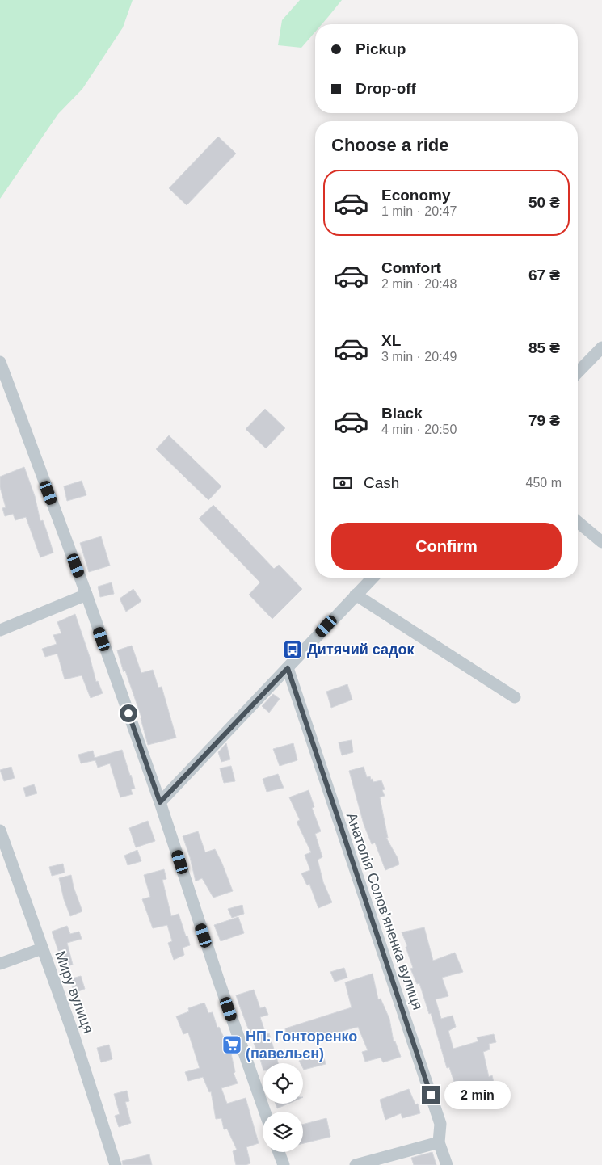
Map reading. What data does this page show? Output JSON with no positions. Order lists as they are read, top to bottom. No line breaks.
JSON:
{"streets":{"street":["Анатолія Солов’яненка вулиця","Миру вулиця"]},"places":{"bus stop":["Дитячий садок"],"supermarket":["НП. Гонторенко (павельєн)"]},"page":{"banner":["Pickup","Drop-off"],"heading":"Choose a ride","list":[{"name":"Economy","note":"1 min · 20:47","value":"50 ₴"},{"name":"Comfort","note":"2 min · 20:48","value":"67 ₴"},{"name":"XL","note":"3 min · 20:49","value":"85 ₴"},{"name":"Black","note":"4 min · 20:50","value":"79 ₴"}],"pay":["Cash","450 m"],"buttons":"Confirm","bubble":"2 min"}}
